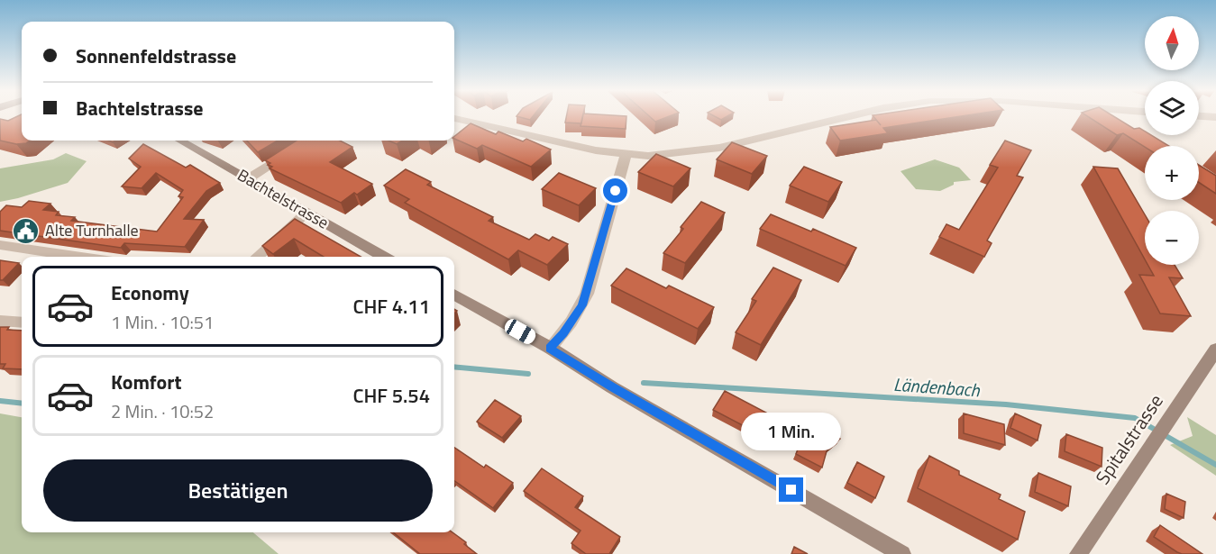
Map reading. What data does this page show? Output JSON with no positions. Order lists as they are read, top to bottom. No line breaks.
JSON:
{"streets":{"street":["Bachtelstrasse","Spitalstrasse"]},"water":["Ländenbach"],"places":{"public building":["Alte Turnhalle"]},"north":"top","page":{"map_buttons":["+","−"],"banner":["Sonnenfeldstrasse","Bachtelstrasse"],"list":[{"name":"Economy","note":"1 Min. · 10:51","value":"CHF 4.11"},{"name":"Komfort","note":"2 Min. · 10:52","value":"CHF 5.54"}],"bubble":"1 Min.","buttons":"Bestätigen"}}
